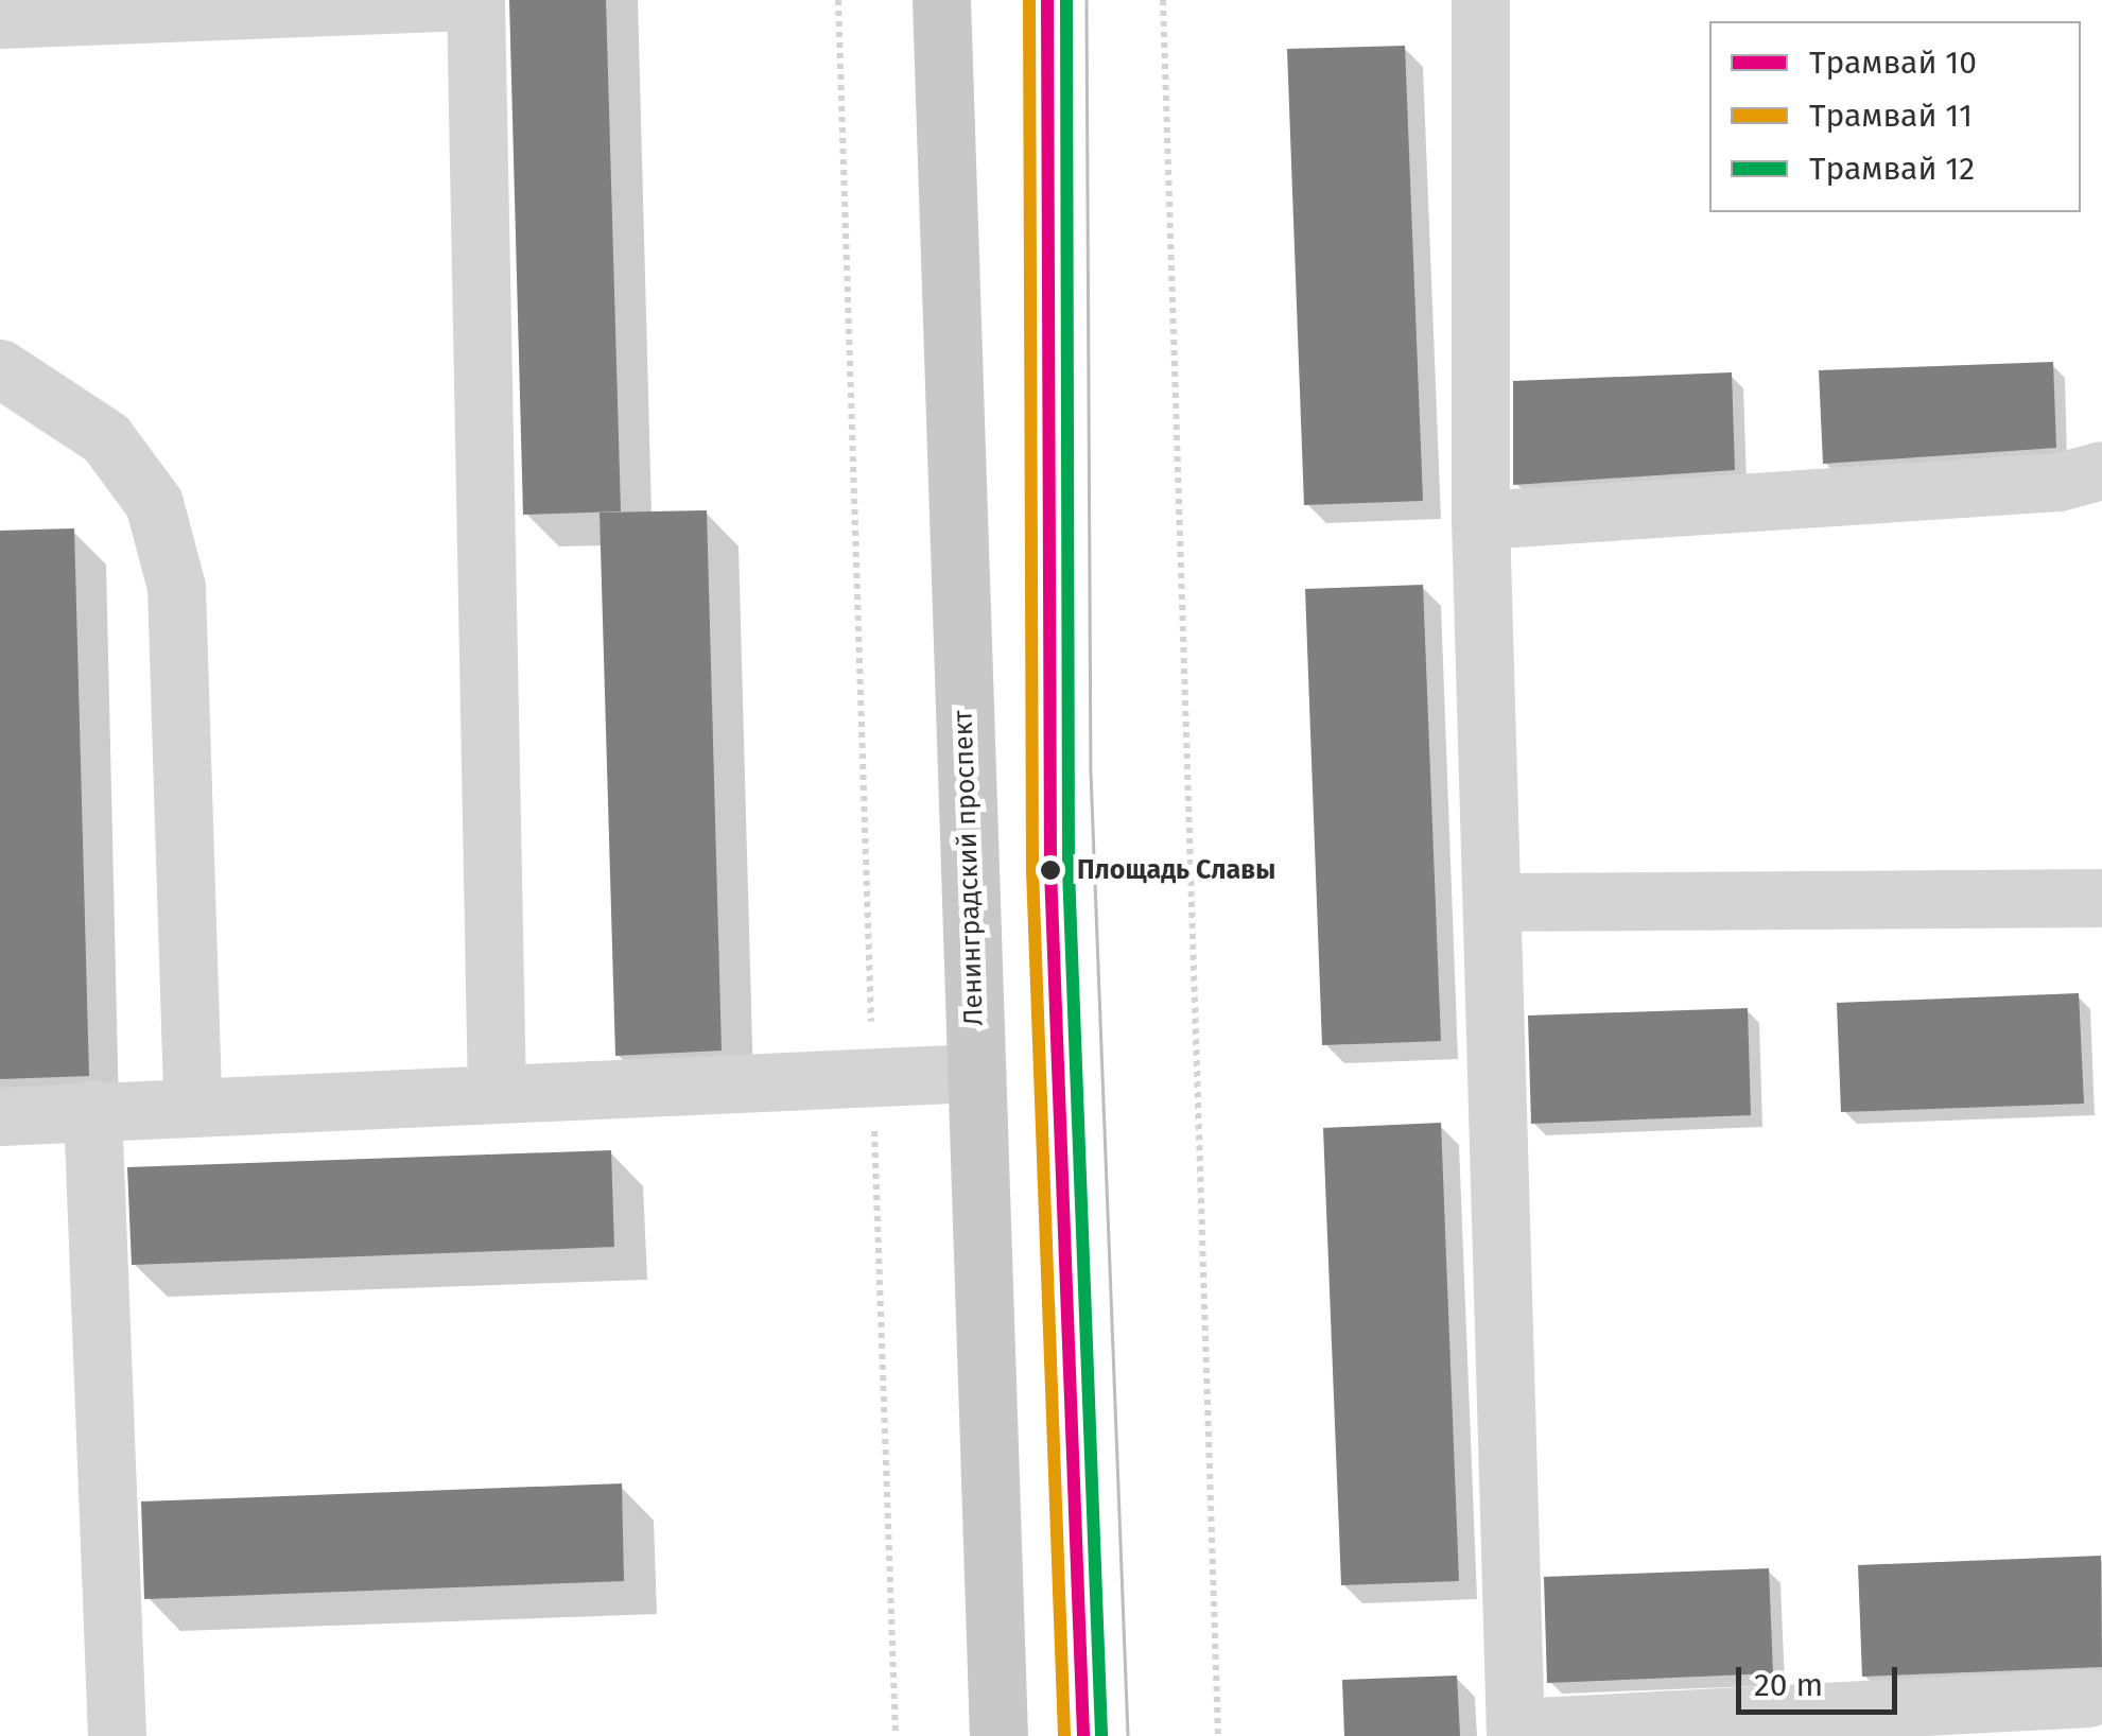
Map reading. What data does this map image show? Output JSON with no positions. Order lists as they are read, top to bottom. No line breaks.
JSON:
{"streets":{"main road":["Ленинградский проспект"]},"places":["Площадь Славы"],"lines":["tram line 10","tram line 11","tram line 12"],"legend":["Трамвай 10","Трамвай 11","Трамвай 12"],"scale_bar":"20 m"}
